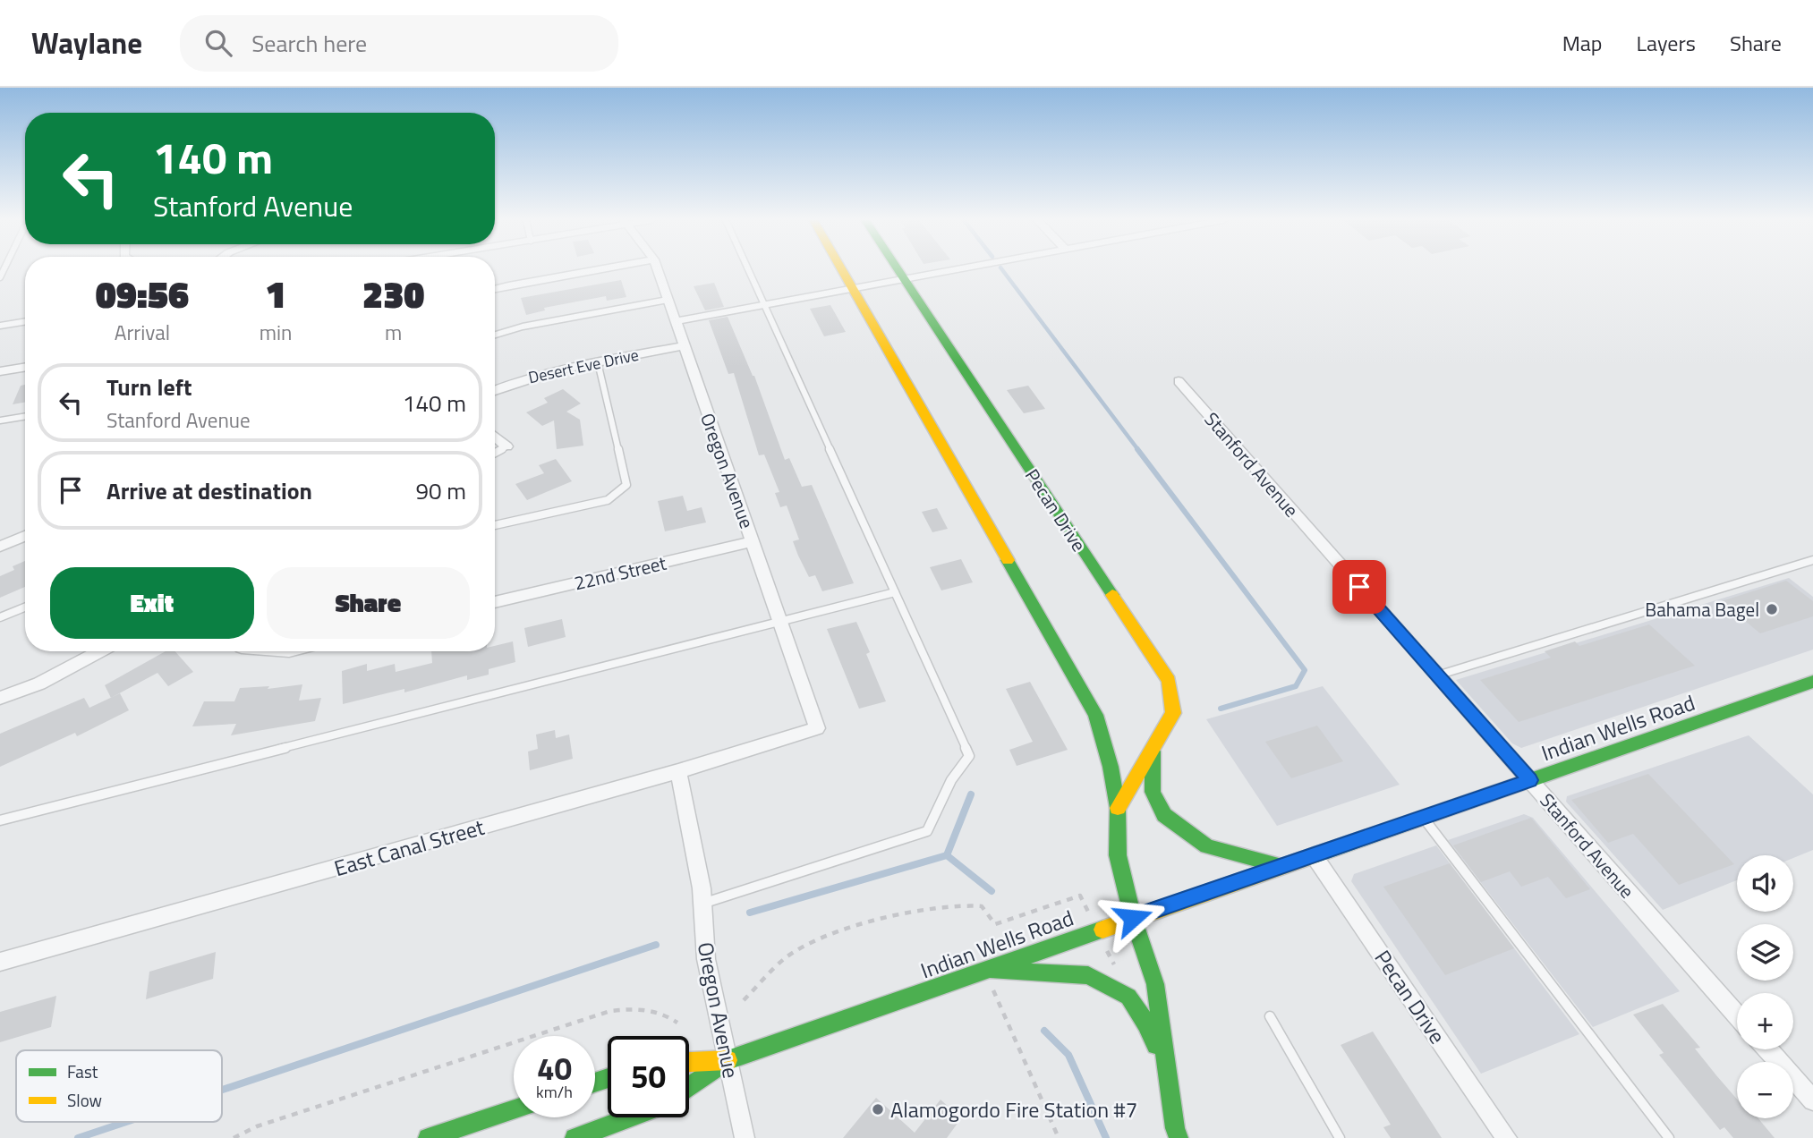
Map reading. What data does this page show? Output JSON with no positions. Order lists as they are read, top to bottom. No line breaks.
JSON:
{"streets":{"main road":["Pecan Drive","Indian Wells Road"],"street":["Desert Eve Drive","Stanford Avenue","Oregon Avenue","22nd Street","East Canal Street"]},"crossings":[["Desert Eve Drive","Oregon Avenue"],["Stanford Avenue","Indian Wells Road"],["Oregon Avenue","22nd Street"],["Oregon Avenue","Indian Wells Road"],["Oregon Avenue","East Canal Street"],["Pecan Drive","Indian Wells Road"]],"places":["Bahama Bagel","Alamogordo Fire Station #7"],"legend":["Fast","Slow"],"page":{"header":"Waylane","search":"Search here","nav":["Map","Layers","Share"],"turn":["140 m","Stanford Avenue"],"eta":["09:56","Arrival","1","min","230","m"],"list":[{"name":"Turn left","note":"Stanford Avenue","value":"140 m"},{"name":"Arrive at destination","value":"90 m"}],"buttons":["Exit","Share"],"map_buttons":["+","−"],"speed":"40 km/h","limit":"50"}}
